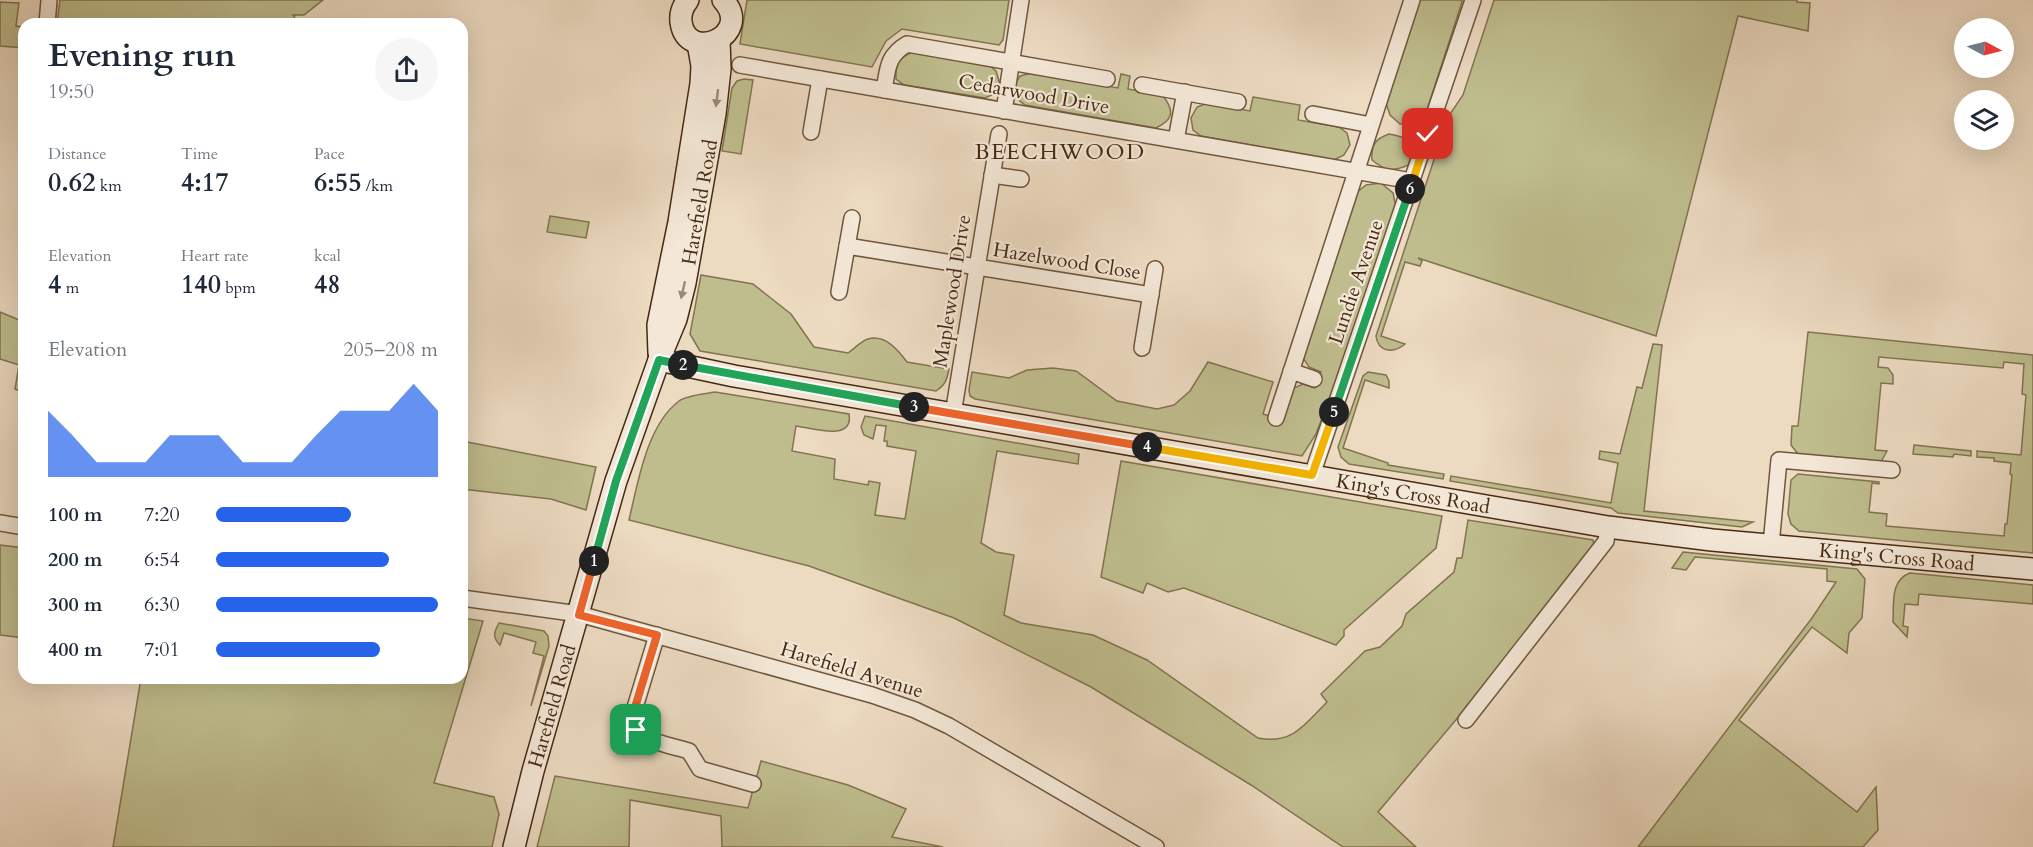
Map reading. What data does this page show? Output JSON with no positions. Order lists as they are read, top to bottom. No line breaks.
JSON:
{"streets":{"street":["Cedarwood Drive","Harefield Road","Hazelwood Close","Lundie Avenue","Maplewood Drive","King's Cross Road","Harefield Avenue"]},"crossings":[["Cedarwood Drive","Lundie Avenue"],["Harefield Road","King's Cross Road"],["Harefield Road","Harefield Avenue"],["Hazelwood Close","Maplewood Drive"],["Lundie Avenue","King's Cross Road"],["Maplewood Drive","King's Cross Road"]],"districts":["BEECHWOOD"],"north":"right","page":{"heading":["Evening run","19:50"],"stats":[["Distance","0.62 km"],["Time","4:17"],["Pace","6:55 /km"],["Elevation","4 m"],["Heart rate","140 bpm"],["kcal","48"]],"pins":["6","2","3","5","4","1"],"chart":["Elevation","205–208 m"],"list":[{"name":"100 m","note":"7:20"},{"name":"200 m","note":"6:54"},{"name":"300 m","note":"6:30"},{"name":"400 m","note":"7:01"}]}}
